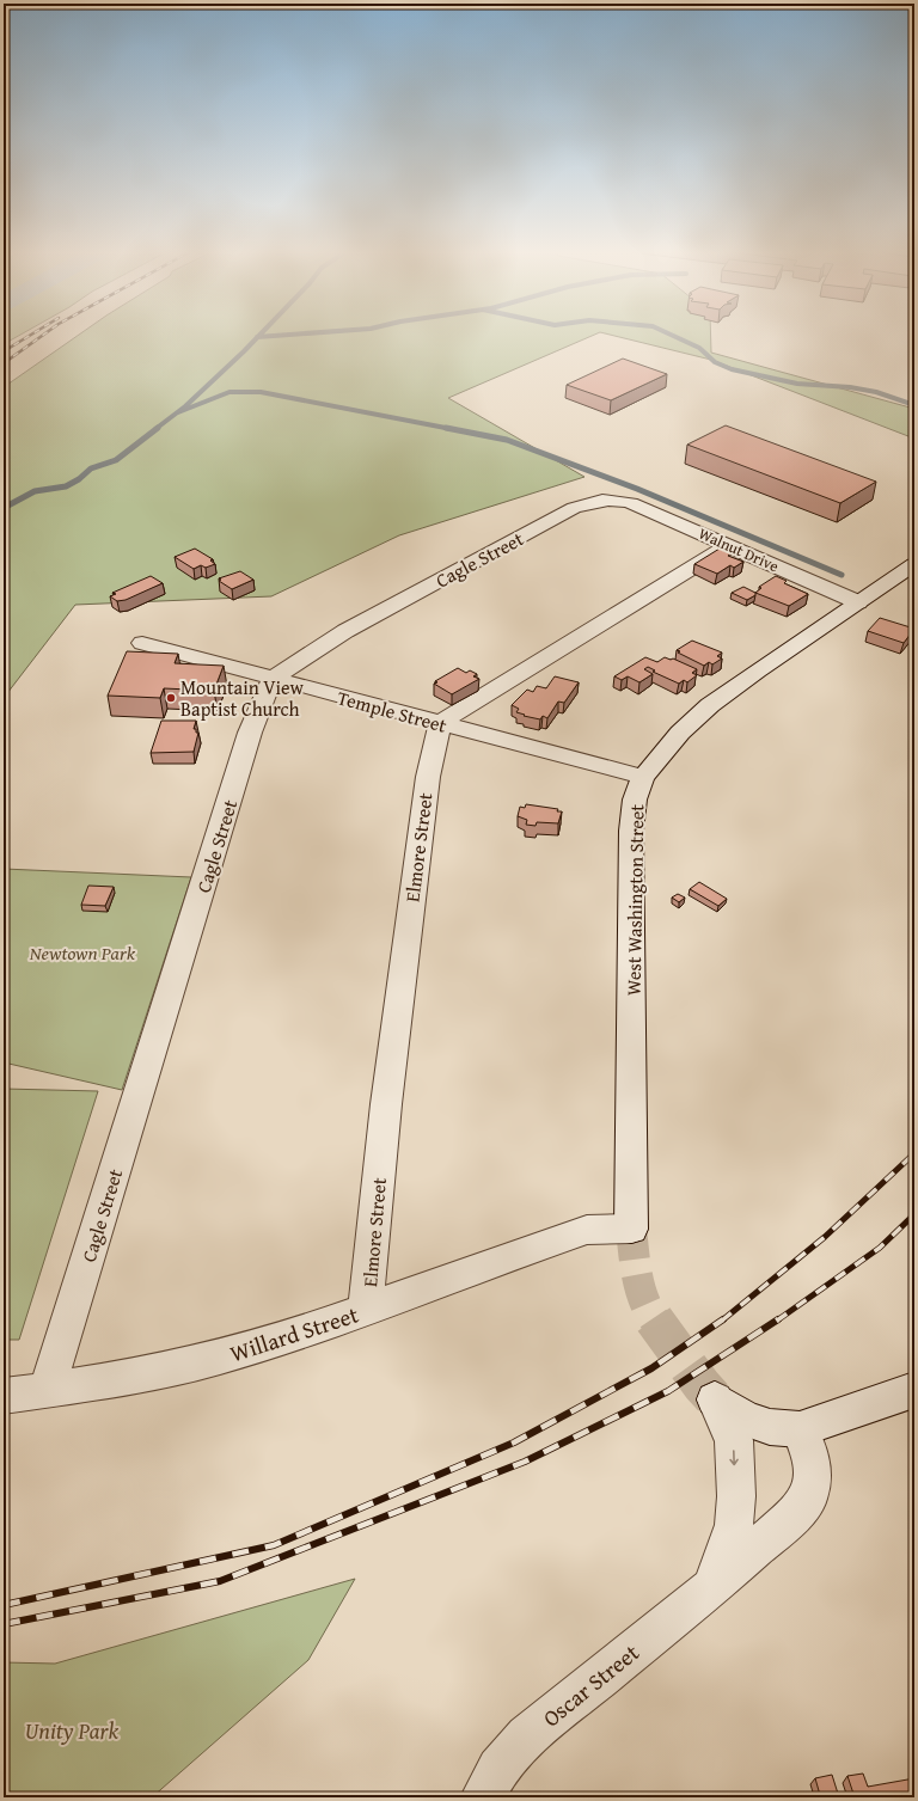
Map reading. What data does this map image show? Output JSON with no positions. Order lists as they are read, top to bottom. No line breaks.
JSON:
{"streets":{"street":["Walnut Drive","Cagle Street","Temple Street","Elmore Street","West Washington Street","Willard Street","Oscar Street"]},"crossings":[["Walnut Drive","Cagle Street"],["Walnut Drive","West Washington Street"],["Cagle Street","Temple Street"],["Cagle Street","Willard Street"],["Temple Street","Elmore Street"],["Temple Street","West Washington Street"],["Elmore Street","Willard Street"],["West Washington Street","Willard Street"]],"parks":["Newtown Park","Unity Park"],"places":["Mountain View Baptist Church"]}
